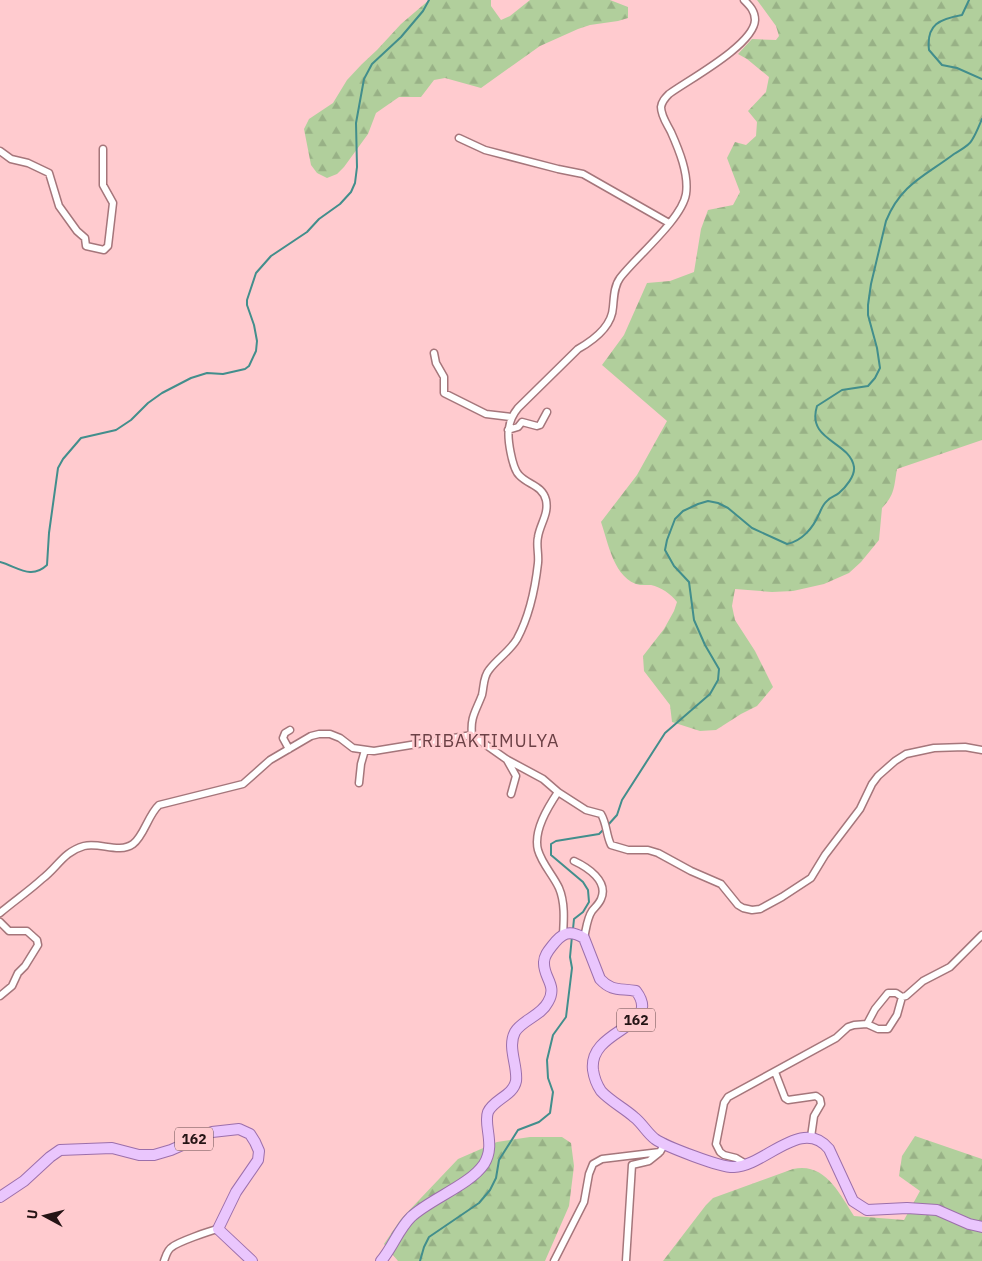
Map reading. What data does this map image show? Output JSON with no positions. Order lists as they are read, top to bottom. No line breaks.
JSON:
{"streets":{"main road":["162"]},"districts":["TRIBAKTIMULYA"],"north":"left"}
